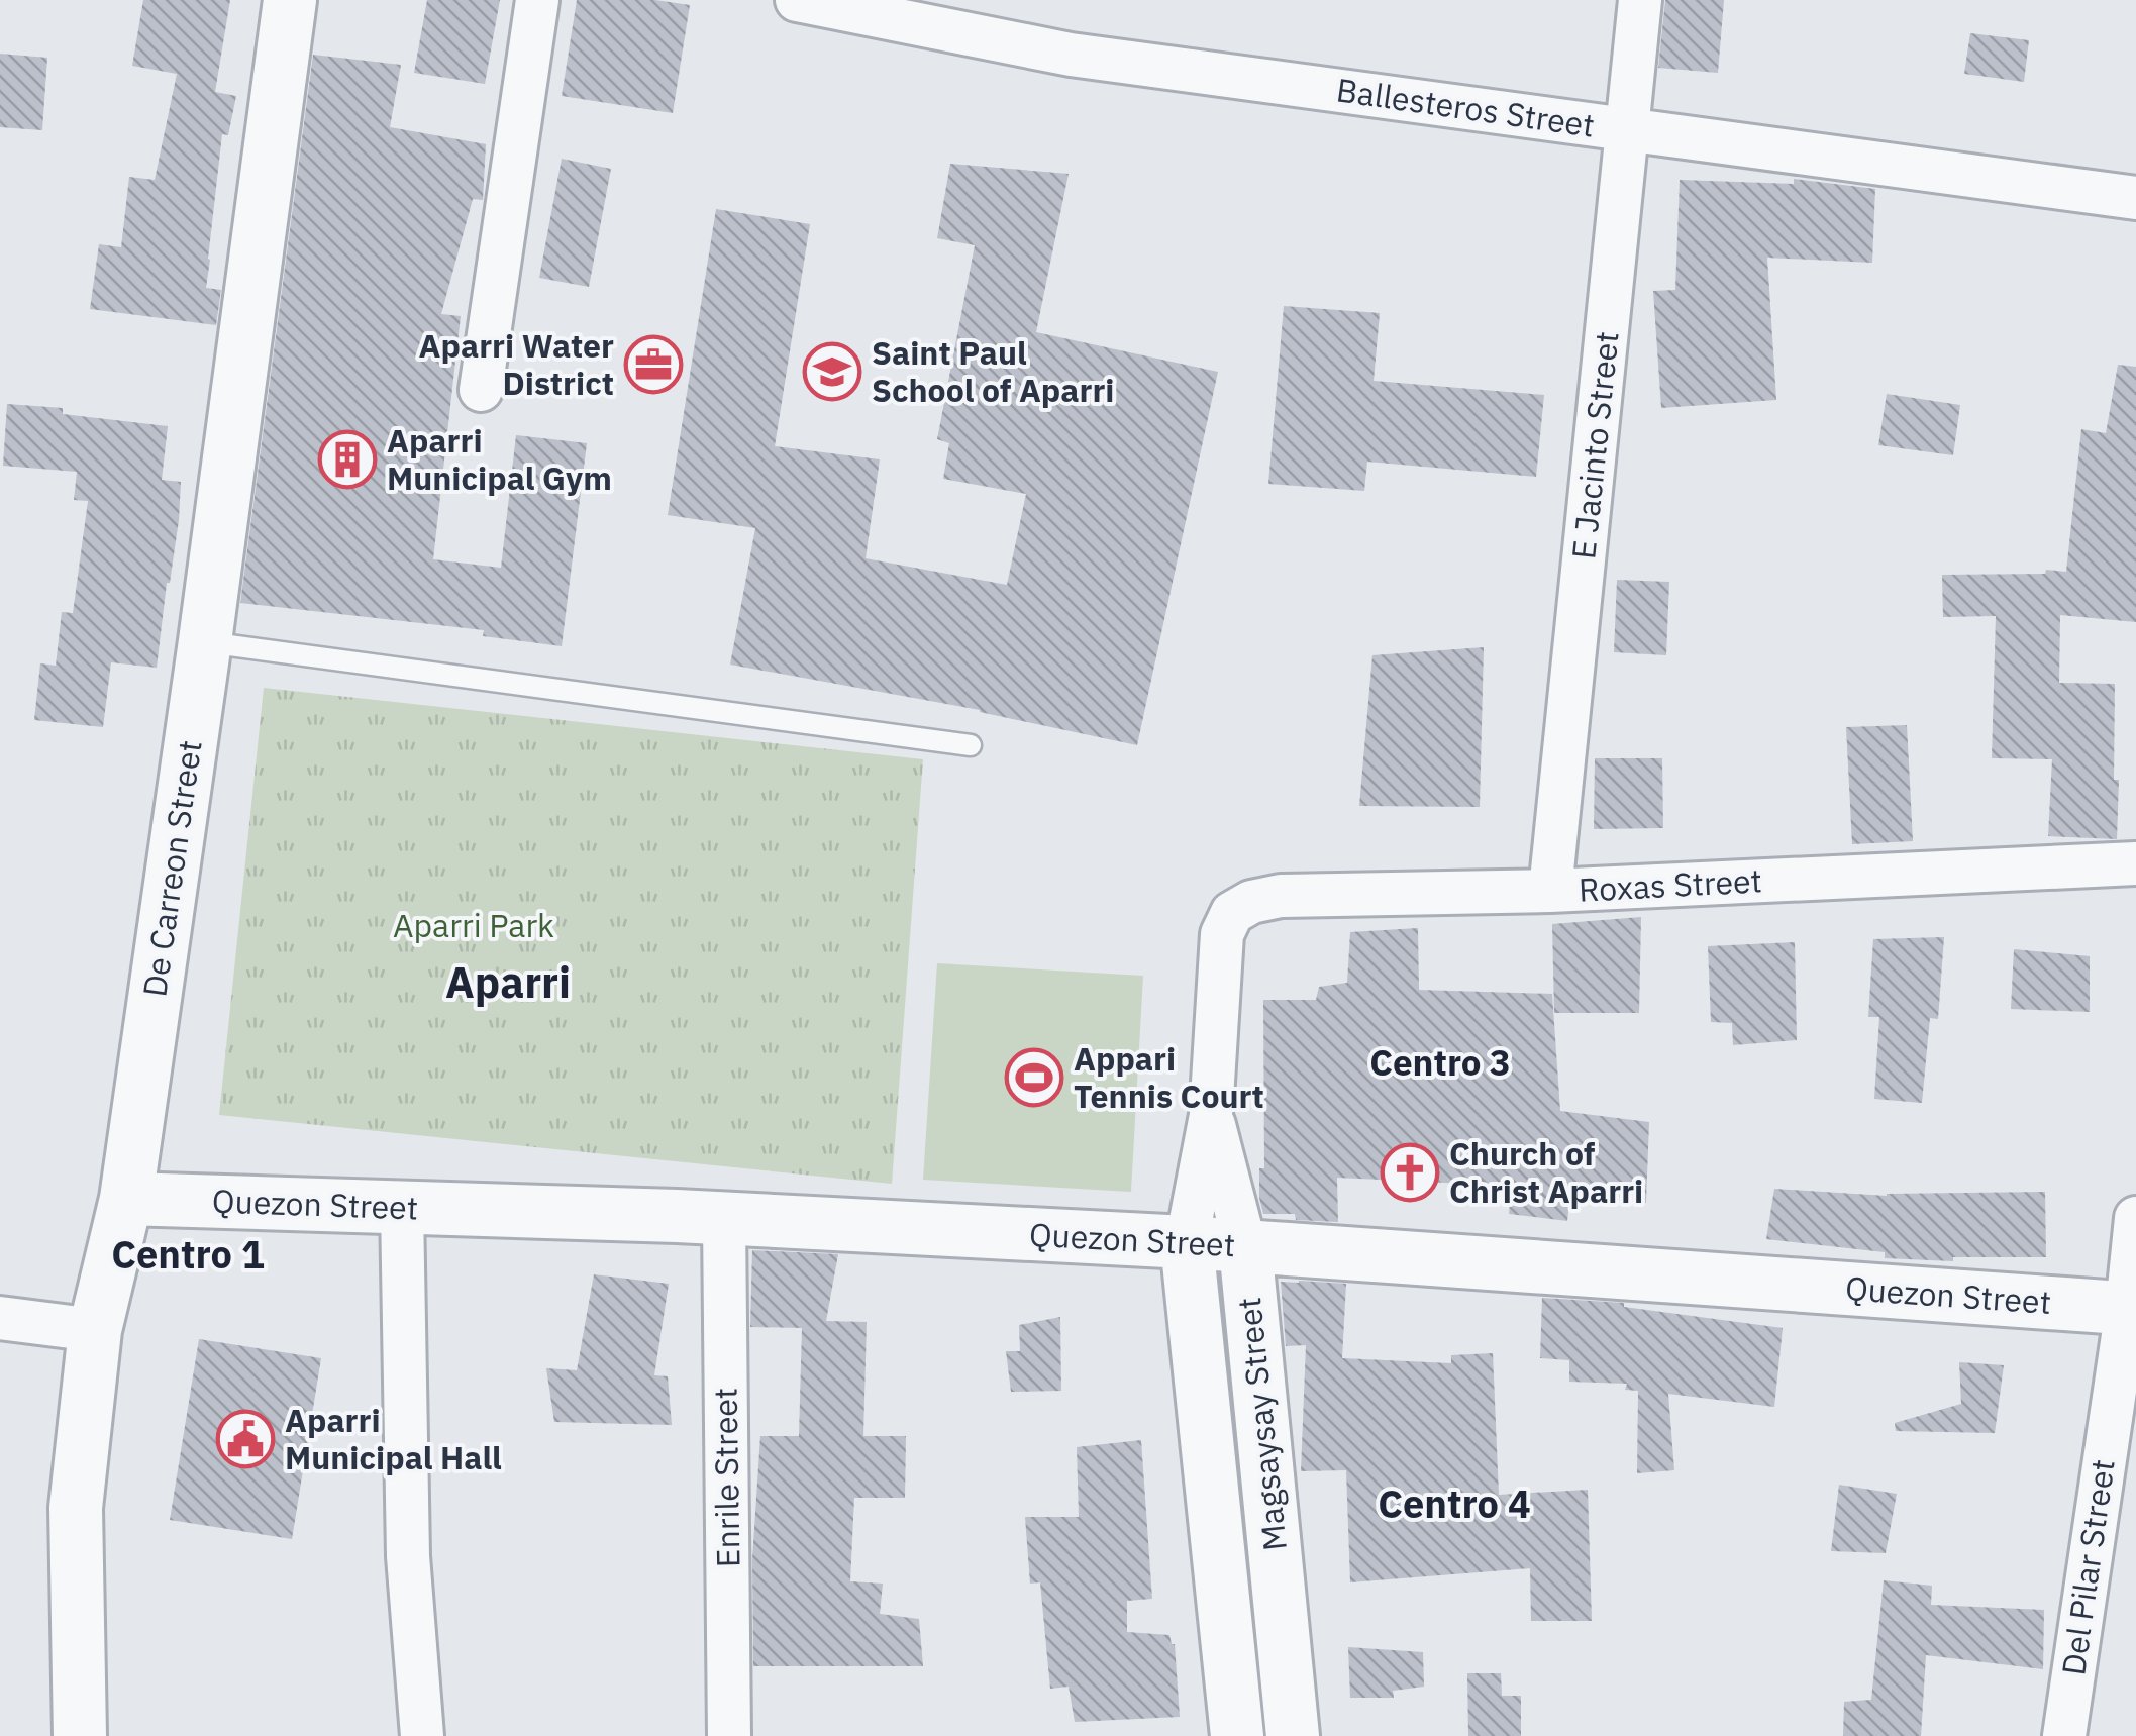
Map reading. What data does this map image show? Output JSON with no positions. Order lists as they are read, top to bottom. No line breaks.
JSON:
{"streets":{"street":["Ballesteros Street","E Jacinto Street","De Carreon Street","Roxas Street","Quezon Street","Magsaysay Street","Enrile Street","Del Pilar Street"]},"crossings":[["Ballesteros Street","E Jacinto Street"],["E Jacinto Street","Roxas Street"],["De Carreon Street","Quezon Street"],["Roxas Street","Magsaysay Street"],["Quezon Street","Magsaysay Street"],["Quezon Street","Enrile Street"],["Quezon Street","Del Pilar Street"]],"districts":["Aparri","Centro 3","Centro 1","Centro 4"],"parks":["Aparri Park"],"places":{"office":["Aparri Water District"],"school or university":["Saint Paul School of Aparri"],"building":["Aparri Municipal Gym"],"sports":["Appari Tennis Court"],"church":["Church of Christ Aparri"],"public building":["Aparri Municipal Hall"]}}
